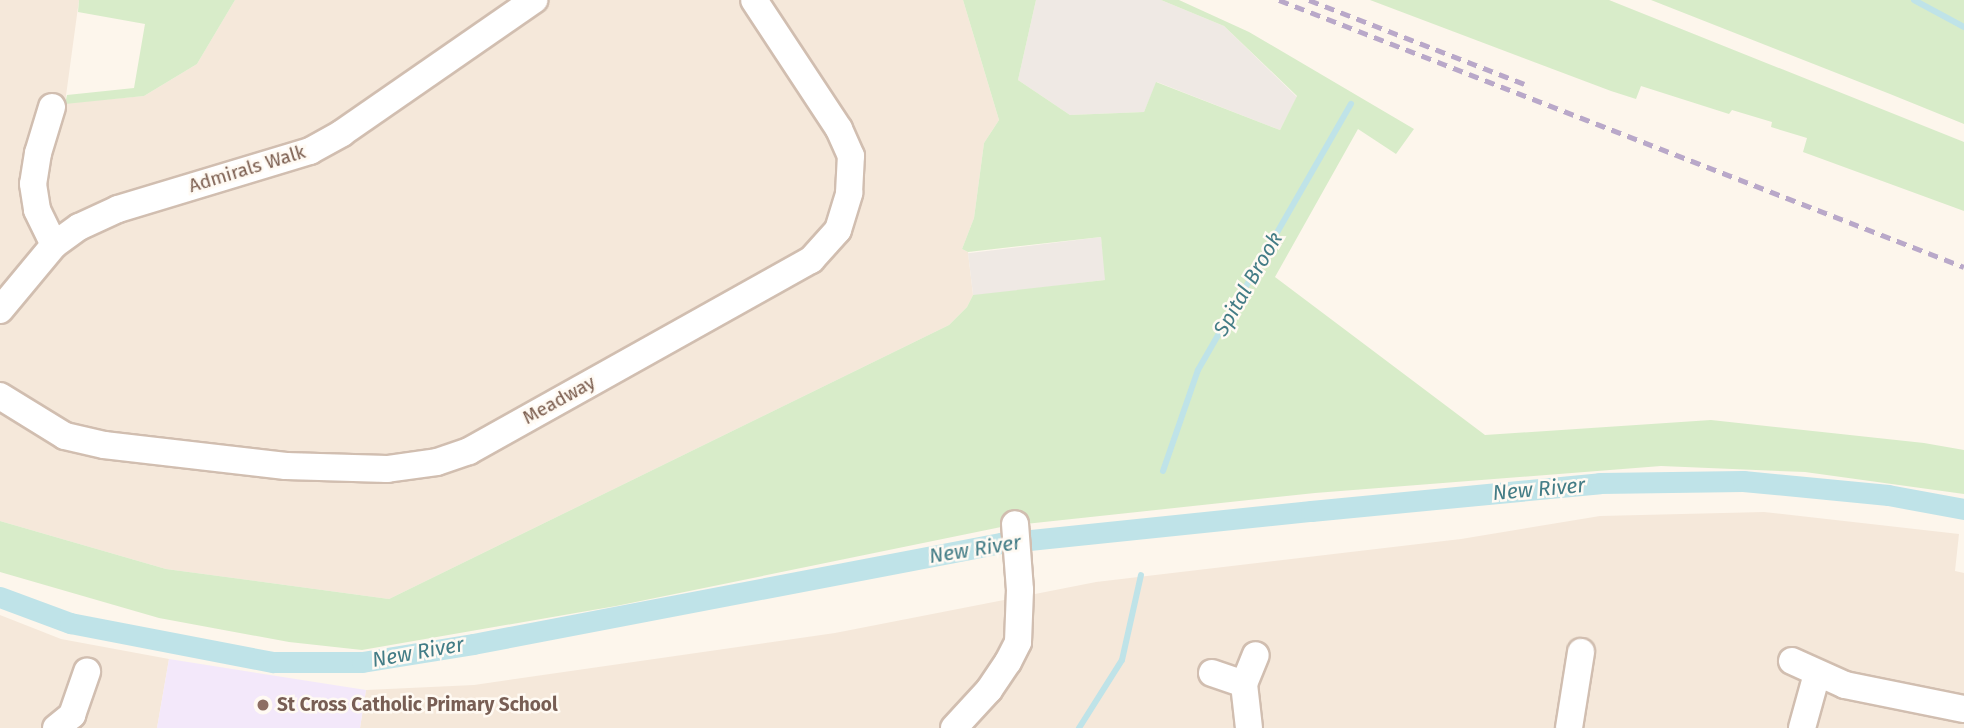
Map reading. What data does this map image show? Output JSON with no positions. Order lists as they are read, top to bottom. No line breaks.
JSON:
{"streets":{"street":["Admirals Walk","Meadway"]},"water":["Spital Brook","New River"],"places":["St Cross Catholic Primary School"]}
